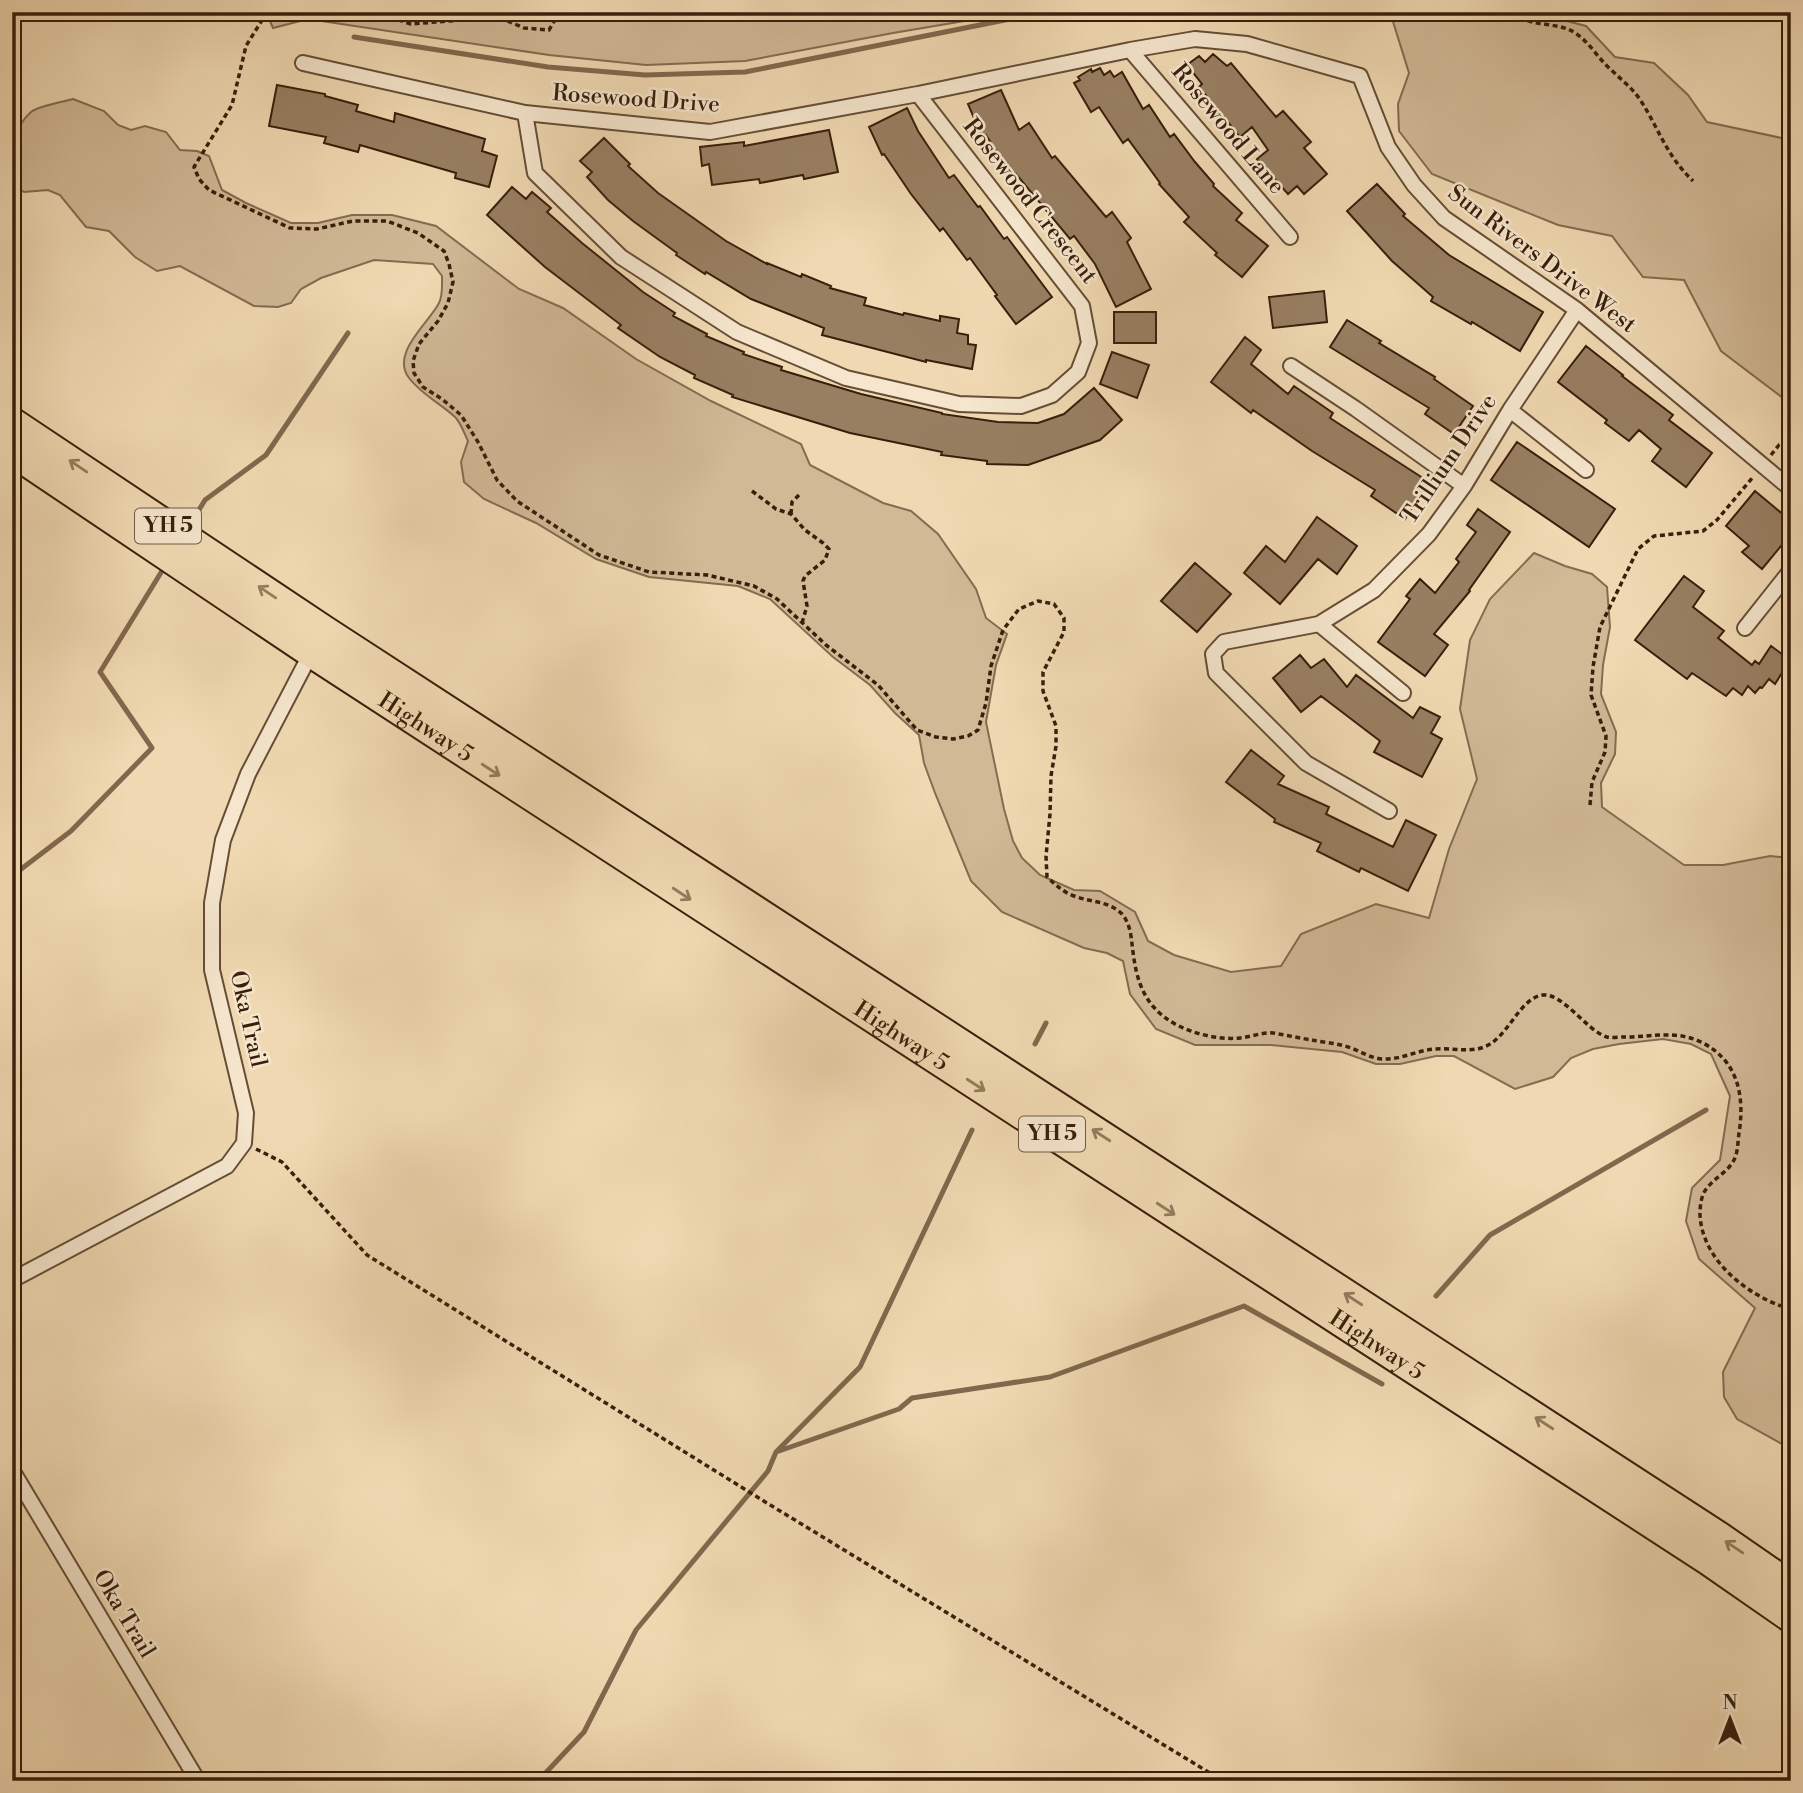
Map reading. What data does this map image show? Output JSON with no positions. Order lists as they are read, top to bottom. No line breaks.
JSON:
{"streets":{"highway":["YH 5","Highway 5"],"street":["Rosewood Drive","Rosewood Lane","Rosewood Crescent","Sun Rivers Drive West","Trillium Drive","Oka Trail"]},"crossings":[["Rosewood Drive","Rosewood Lane"],["Rosewood Drive","Rosewood Crescent"],["Rosewood Drive","Sun Rivers Drive West"],["Rosewood Lane","Sun Rivers Drive West"],["Sun Rivers Drive West","Trillium Drive"],["Highway 5","Oka Trail"]],"north":"top"}
